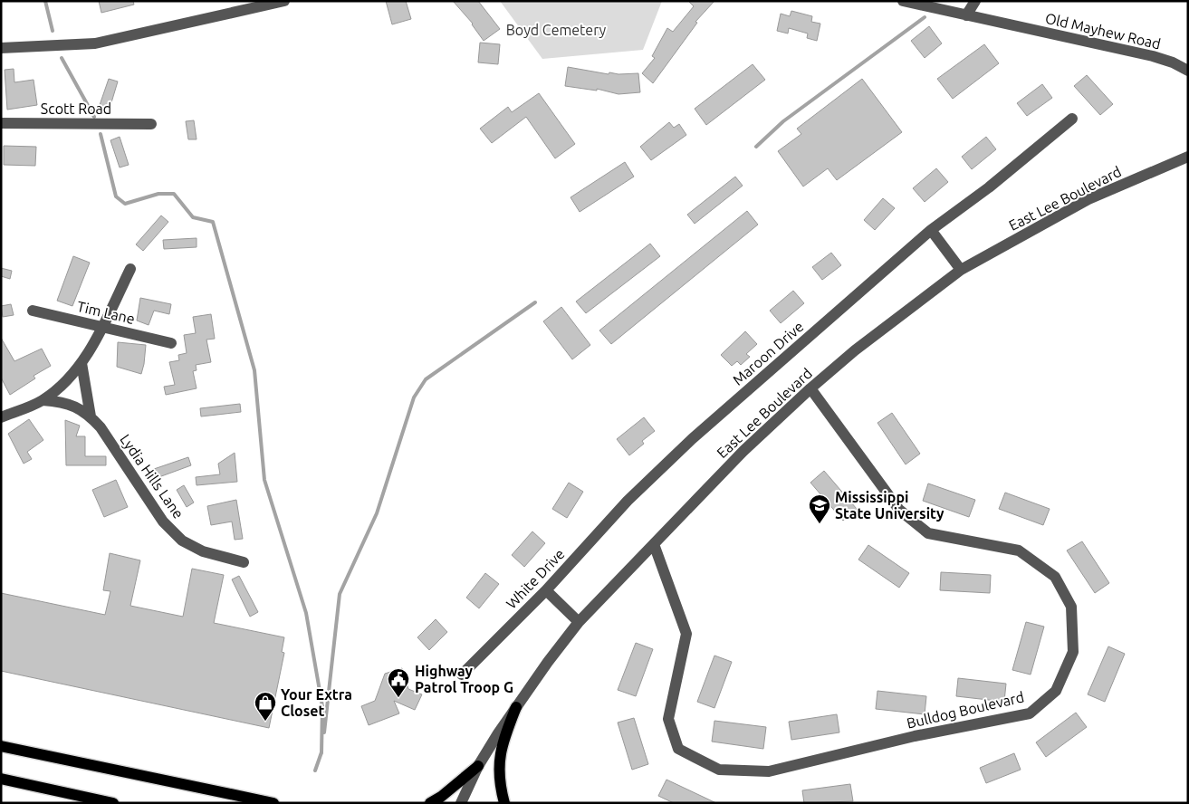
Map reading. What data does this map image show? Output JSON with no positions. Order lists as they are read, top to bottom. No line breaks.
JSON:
{"streets":{"street":["Old Mayhew Road","Scott Road","East Lee Boulevard","Tim Lane","Maroon Drive","Lydia Hills Lane","White Drive","Bulldog Boulevard"]},"crossings":[["East Lee Boulevard","Bulldog Boulevard"],["Maroon Drive","White Drive"]],"parks":["Boyd Cemetery"],"places":{"school or university":["Mississippi State University"],"public building":["Highway Patrol Troop G"],"shop":["Your Extra Closet"]}}
